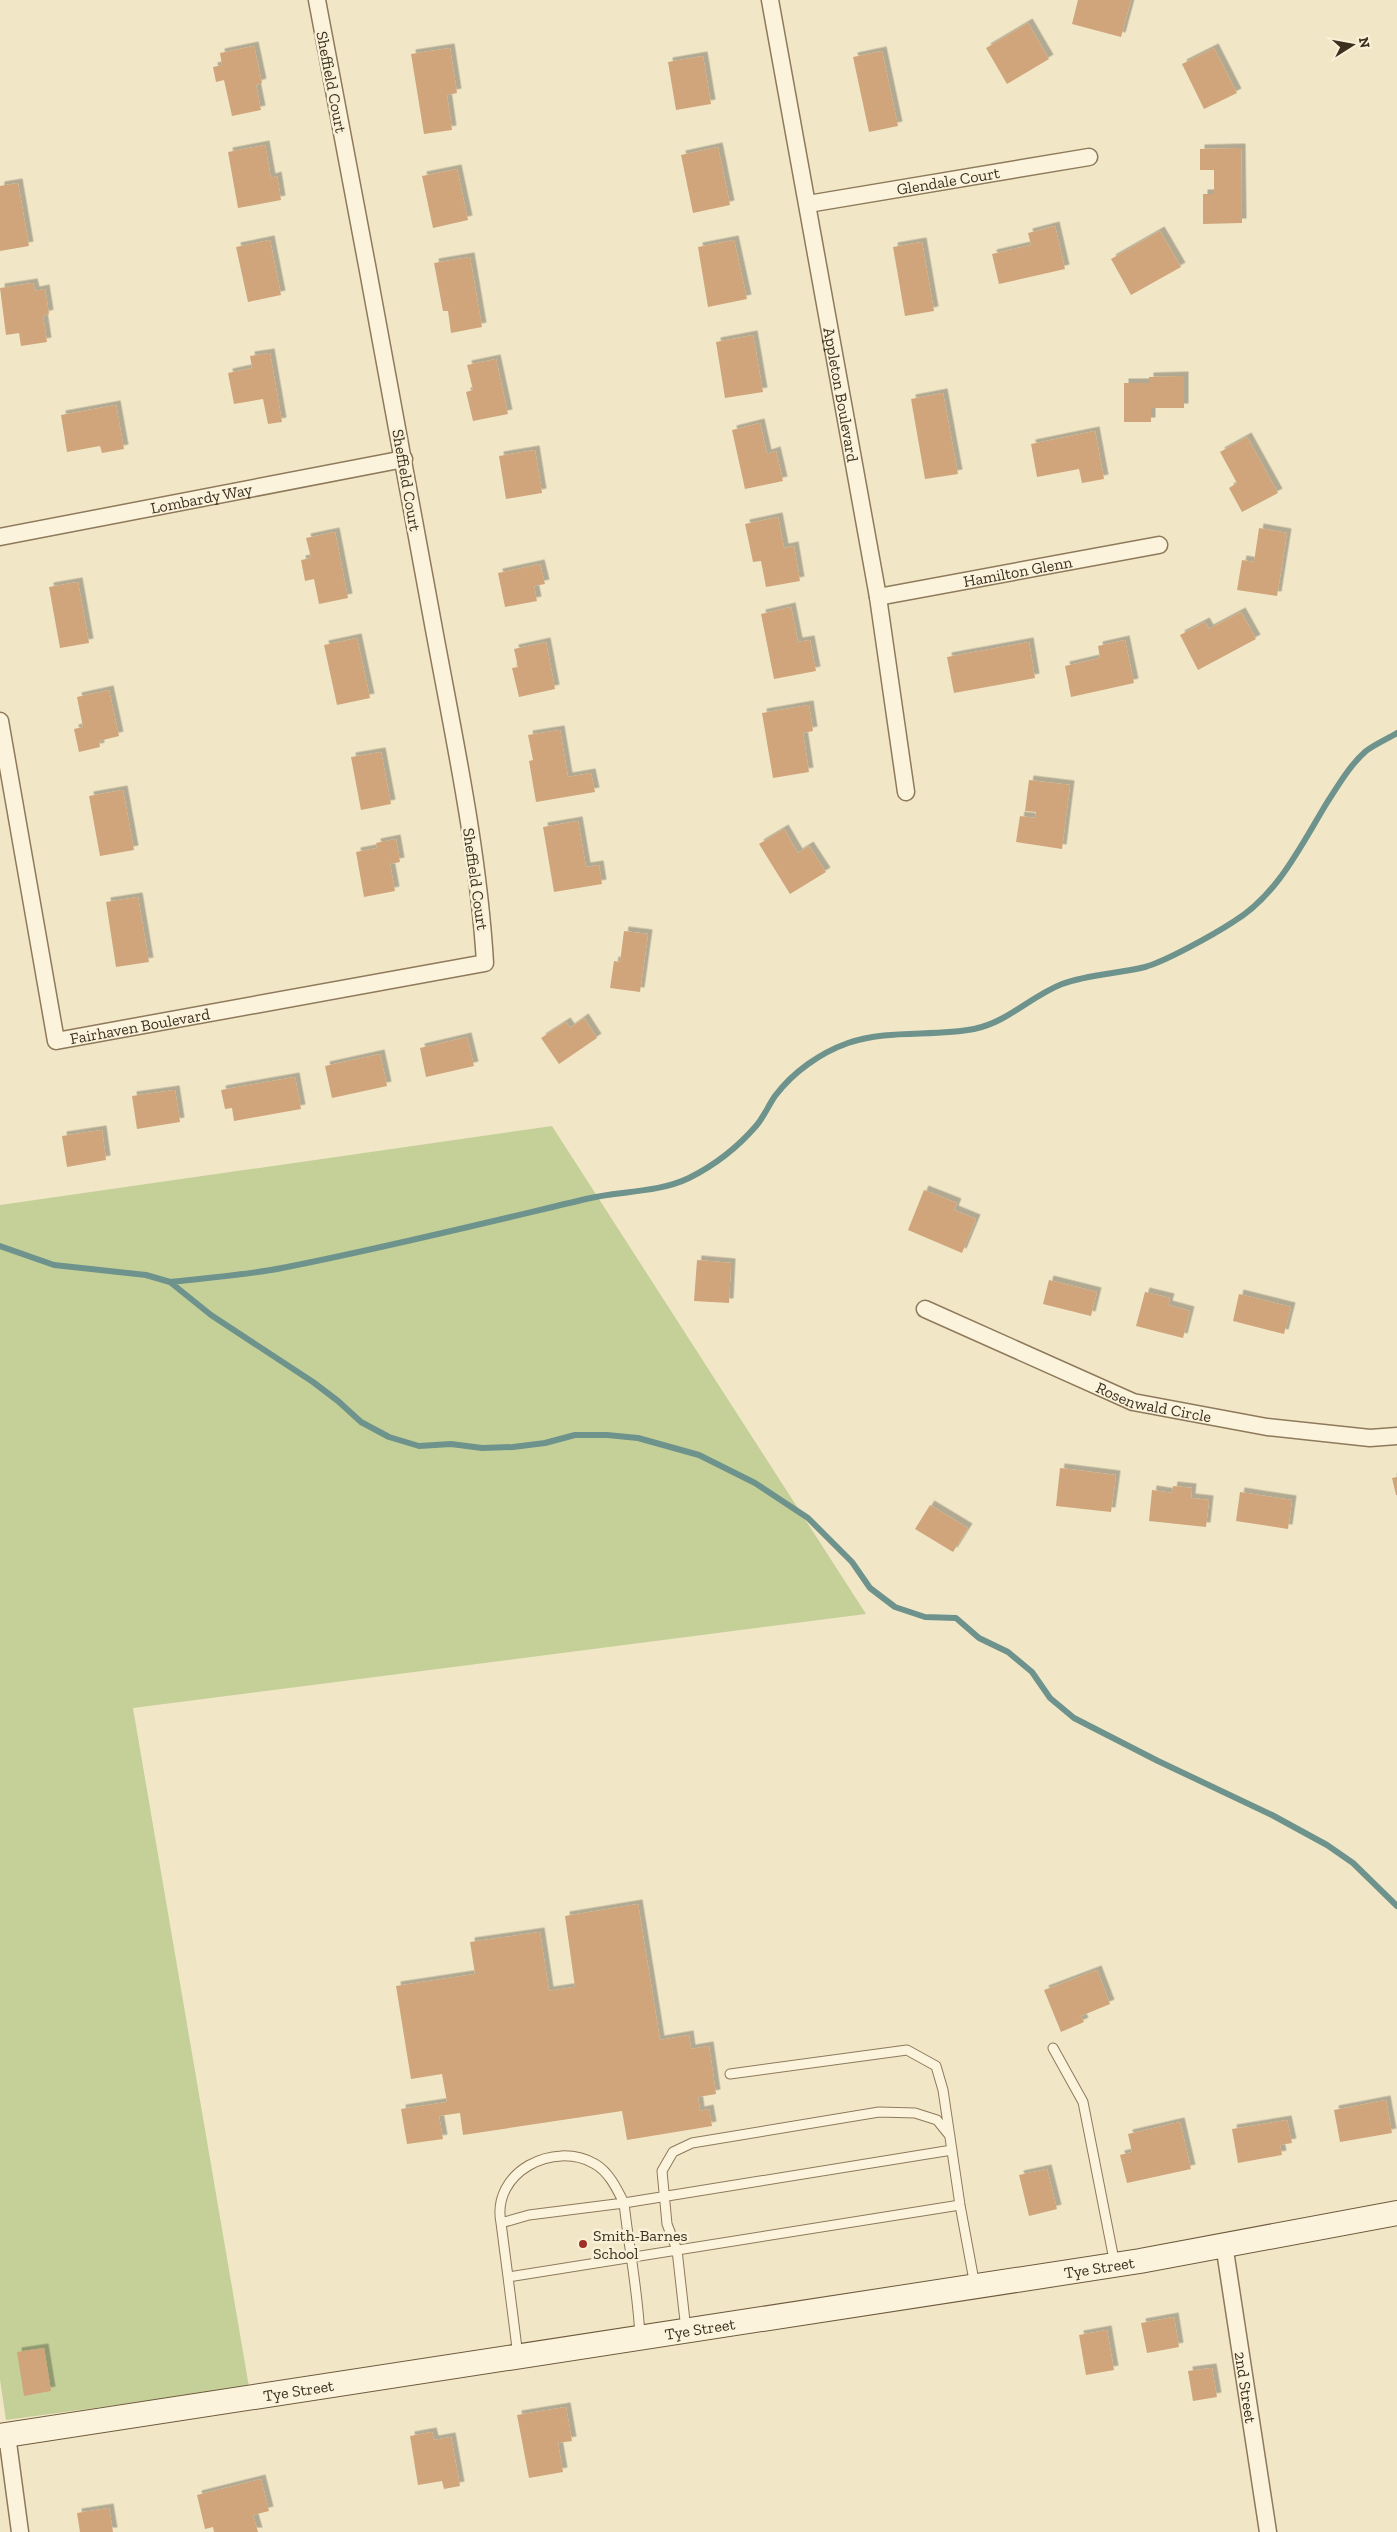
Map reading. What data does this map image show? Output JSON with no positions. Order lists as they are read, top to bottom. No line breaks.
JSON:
{"streets":{"street":["Sheffield Court","Glendale Court","Appleton Boulevard","Lombardy Way","Hamilton Glenn","Fairhaven Boulevard","Rosenwald Circle","Tye Street","2nd Street"]},"crossings":[["Sheffield Court","Lombardy Way"],["Sheffield Court","Fairhaven Boulevard"],["Glendale Court","Appleton Boulevard"],["Appleton Boulevard","Hamilton Glenn"],["Tye Street","2nd Street"]],"places":["Smith-Barnes School"],"north":"right"}
